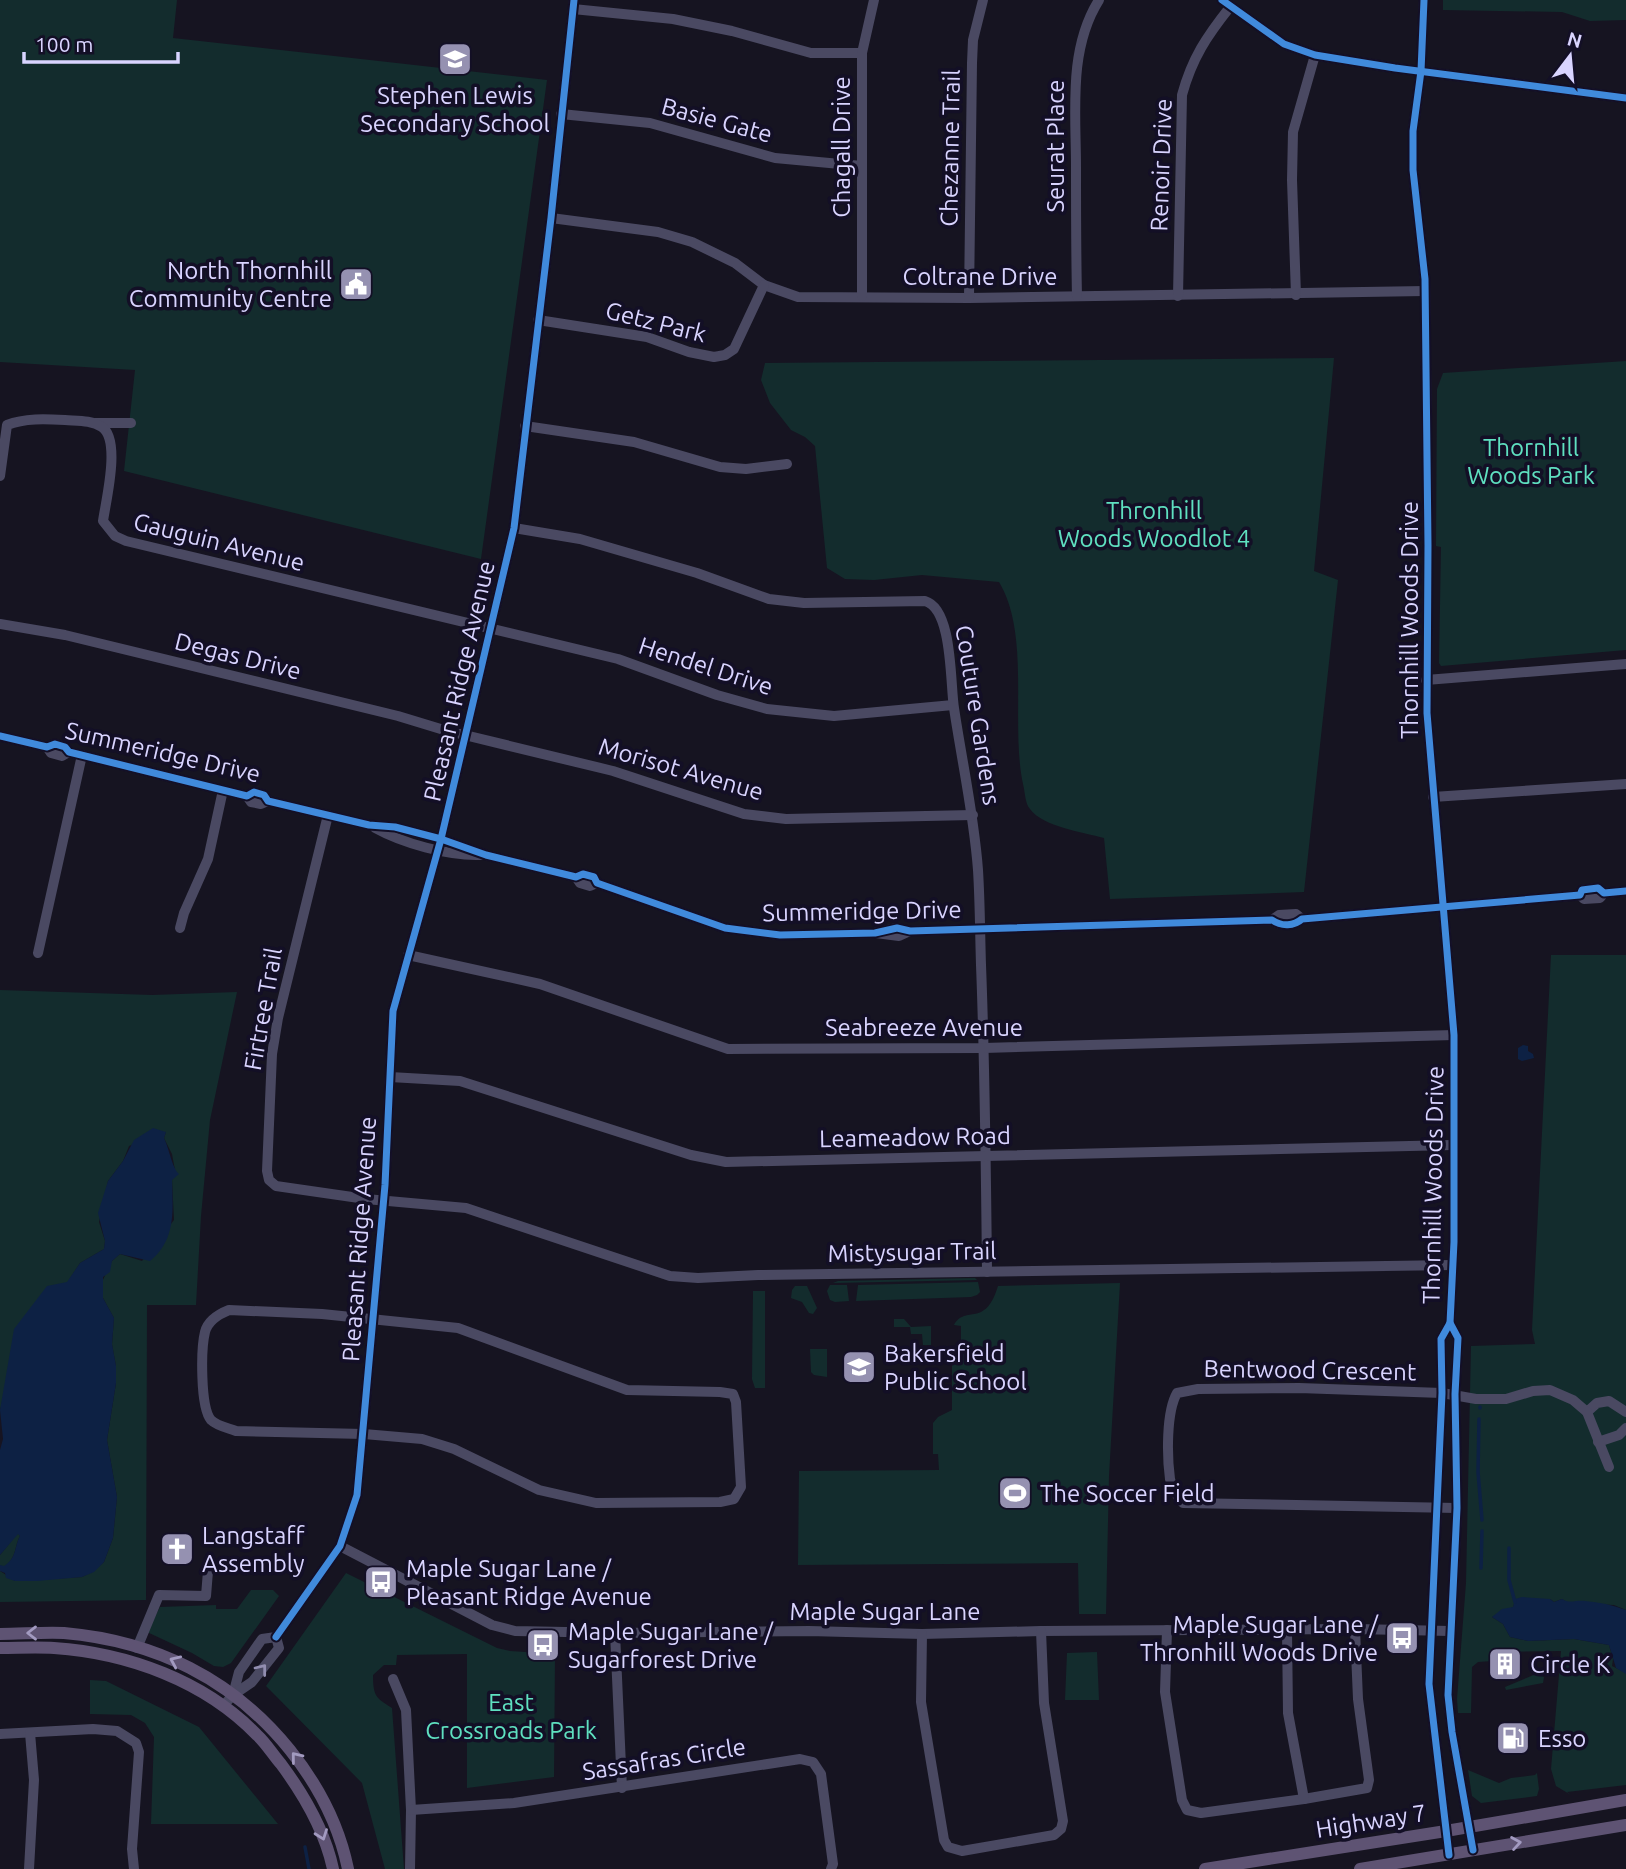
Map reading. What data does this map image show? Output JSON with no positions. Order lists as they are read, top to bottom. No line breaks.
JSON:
{"streets":{"main road":["Highway 7"],"street":["Basie Gate","Seurat Place","Chagall Drive","Chezanne Trail","Renoir Drive","Coltrane Drive","Getz Park","Gauguin Avenue","Thornhill Woods Drive","Degas Drive","Hendel Drive","Pleasant Ridge Avenue","Couture Gardens","Summeridge Drive","Morisot Avenue","Firtree Trail","Seabreeze Avenue","Leameadow Road","Mistysugar Trail","Bentwood Crescent","Maple Sugar Lane","Sassafras Circle"]},"crossings":[["Basie Gate","Chagall Drive"],["Basie Gate","Pleasant Ridge Avenue"],["Seurat Place","Coltrane Drive"],["Chagall Drive","Coltrane Drive"],["Chezanne Trail","Coltrane Drive"],["Renoir Drive","Coltrane Drive"],["Coltrane Drive","Getz Park"],["Coltrane Drive","Thornhill Woods Drive"],["Coltrane Drive","Pleasant Ridge Avenue"],["Getz Park","Pleasant Ridge Avenue"],["Gauguin Avenue","Hendel Drive"],["Gauguin Avenue","Pleasant Ridge Avenue"],["Thornhill Woods Drive","Summeridge Drive"],["Thornhill Woods Drive","Seabreeze Avenue"],["Thornhill Woods Drive","Leameadow Road"],["Thornhill Woods Drive","Mistysugar Trail"],["Thornhill Woods Drive","Bentwood Crescent"],["Thornhill Woods Drive","Maple Sugar Lane"],["Thornhill Woods Drive","Highway 7"],["Degas Drive","Pleasant Ridge Avenue"],["Degas Drive","Morisot Avenue"],["Hendel Drive","Pleasant Ridge Avenue"],["Hendel Drive","Couture Gardens"],["Pleasant Ridge Avenue","Couture Gardens"],["Pleasant Ridge Avenue","Summeridge Drive"],["Pleasant Ridge Avenue","Morisot Avenue"],["Pleasant Ridge Avenue","Firtree Trail"],["Pleasant Ridge Avenue","Seabreeze Avenue"],["Pleasant Ridge Avenue","Leameadow Road"],["Pleasant Ridge Avenue","Mistysugar Trail"],["Pleasant Ridge Avenue","Maple Sugar Lane"],["Couture Gardens","Summeridge Drive"],["Couture Gardens","Morisot Avenue"],["Couture Gardens","Seabreeze Avenue"],["Couture Gardens","Leameadow Road"],["Couture Gardens","Mistysugar Trail"],["Summeridge Drive","Firtree Trail"],["Firtree Trail","Mistysugar Trail"]],"parks":["Thornhill Woods Park","Thronhill Woods Woodlot 4","East Crossroads Park"],"places":{"school or university":["Stephen Lewis Secondary School","Bakersfield Public School"],"public building":["North Thornhill Community Centre"],"sports":["The Soccer Field"],"church":["Langstaff Assembly"],"bus stop":["Maple Sugar Lane / Pleasant Ridge Avenue","Maple Sugar Lane / Thronhill Woods Drive","Maple Sugar Lane / Sugarforest Drive"],"building":["Circle K"],"fuel station":["Esso"]},"scale_bar":"100 m","north":"top"}
